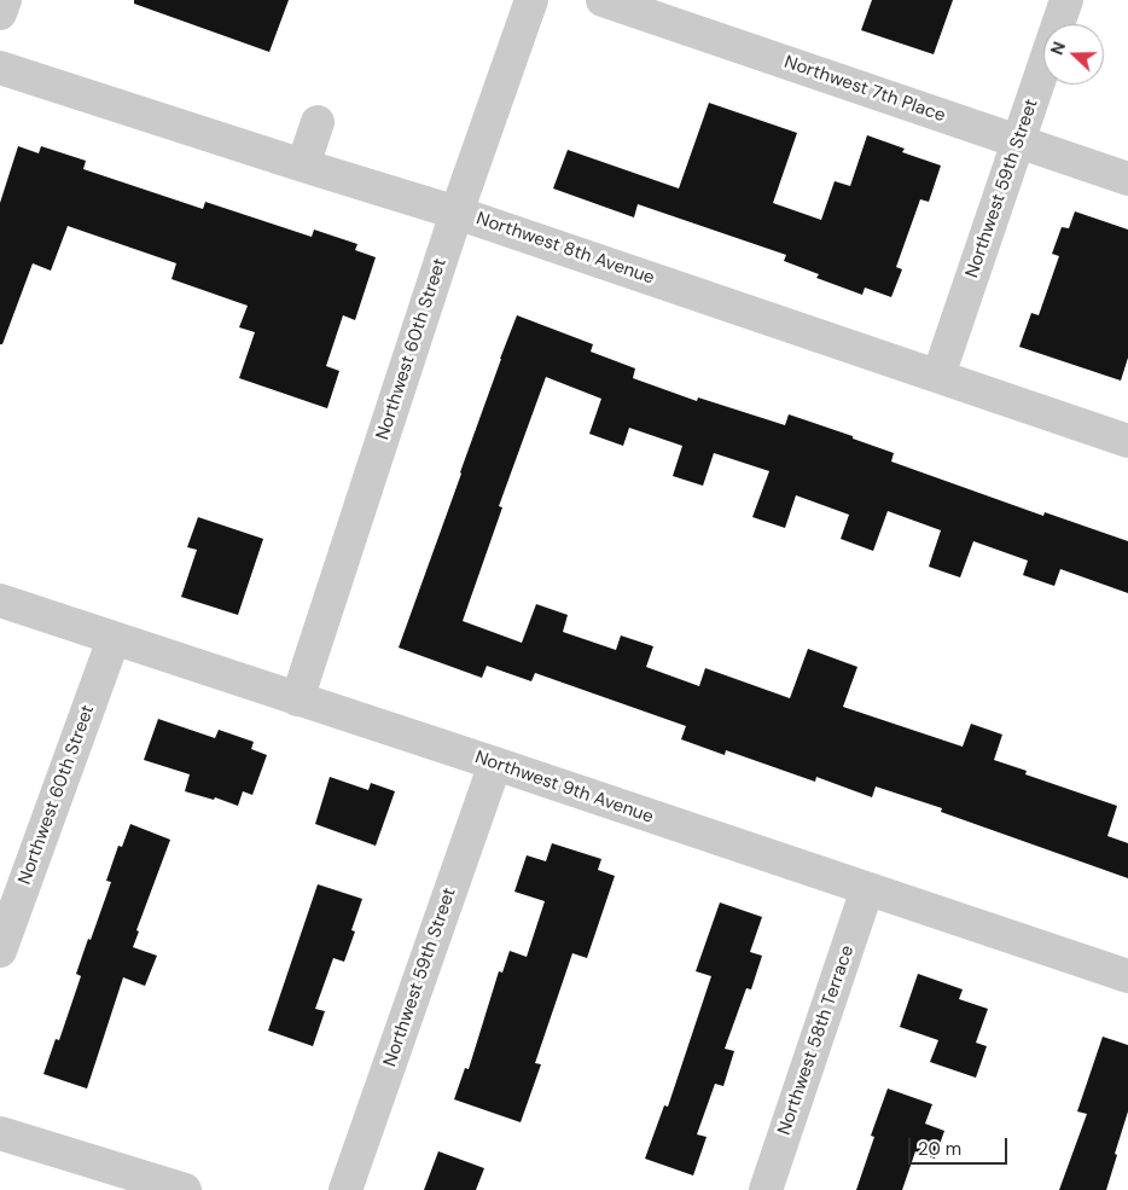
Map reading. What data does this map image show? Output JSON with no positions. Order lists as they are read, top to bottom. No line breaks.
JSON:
{"streets":{"street":["Northwest 7th Place","Northwest 59th Street","Northwest 8th Avenue","Northwest 60th Street","Northwest 9th Avenue","Northwest 58th Terrace"]},"crossings":[["Northwest 7th Place","Northwest 59th Street"],["Northwest 59th Street","Northwest 8th Avenue"],["Northwest 59th Street","Northwest 9th Avenue"],["Northwest 8th Avenue","Northwest 60th Street"],["Northwest 60th Street","Northwest 9th Avenue"],["Northwest 9th Avenue","Northwest 58th Terrace"]],"scale_bar":"20 m","north":"left"}
